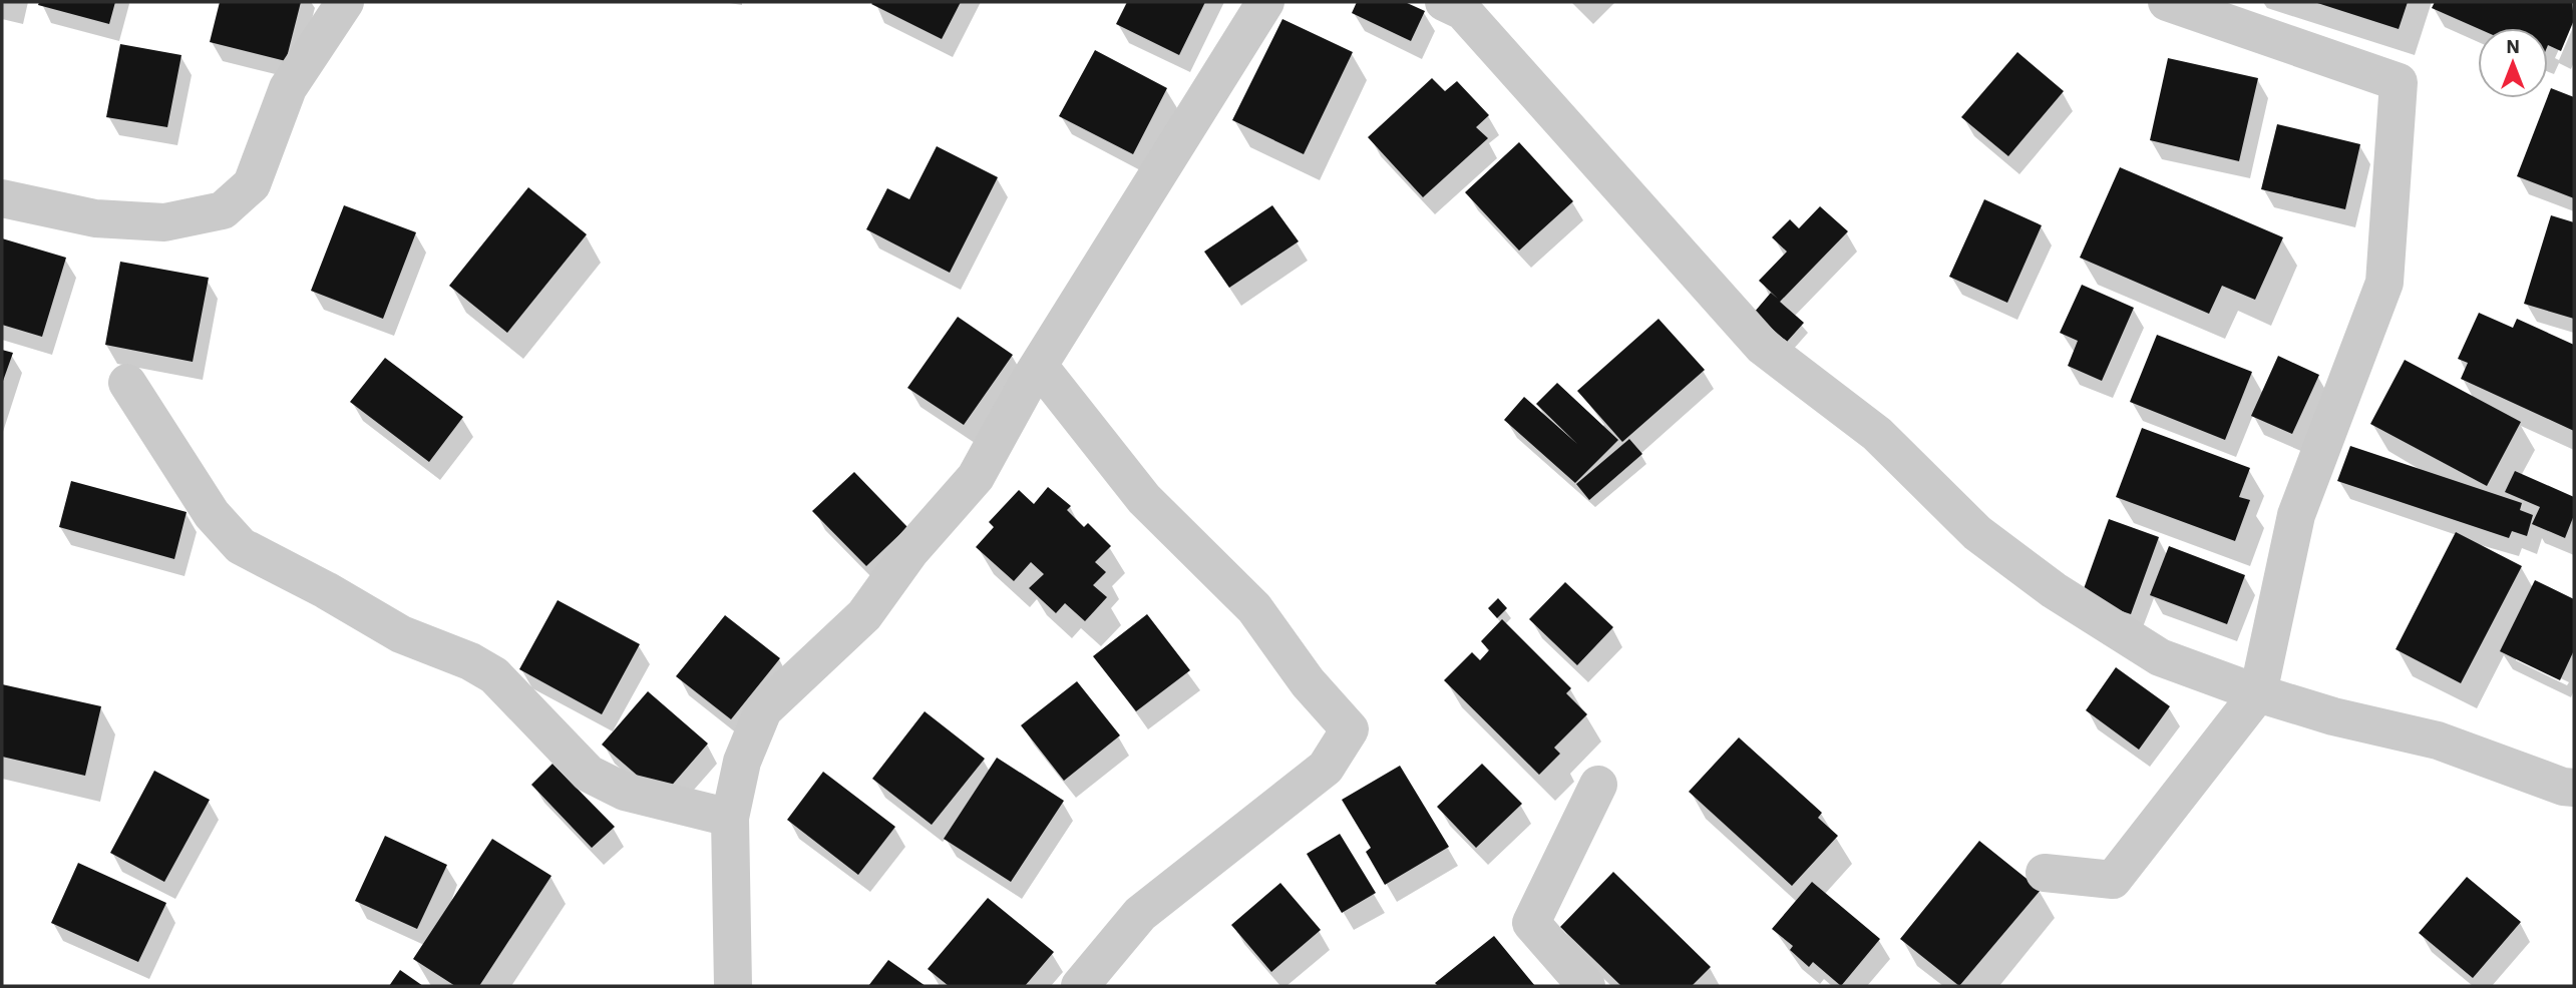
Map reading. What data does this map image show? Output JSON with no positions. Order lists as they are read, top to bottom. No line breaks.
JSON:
{"north":"top"}
